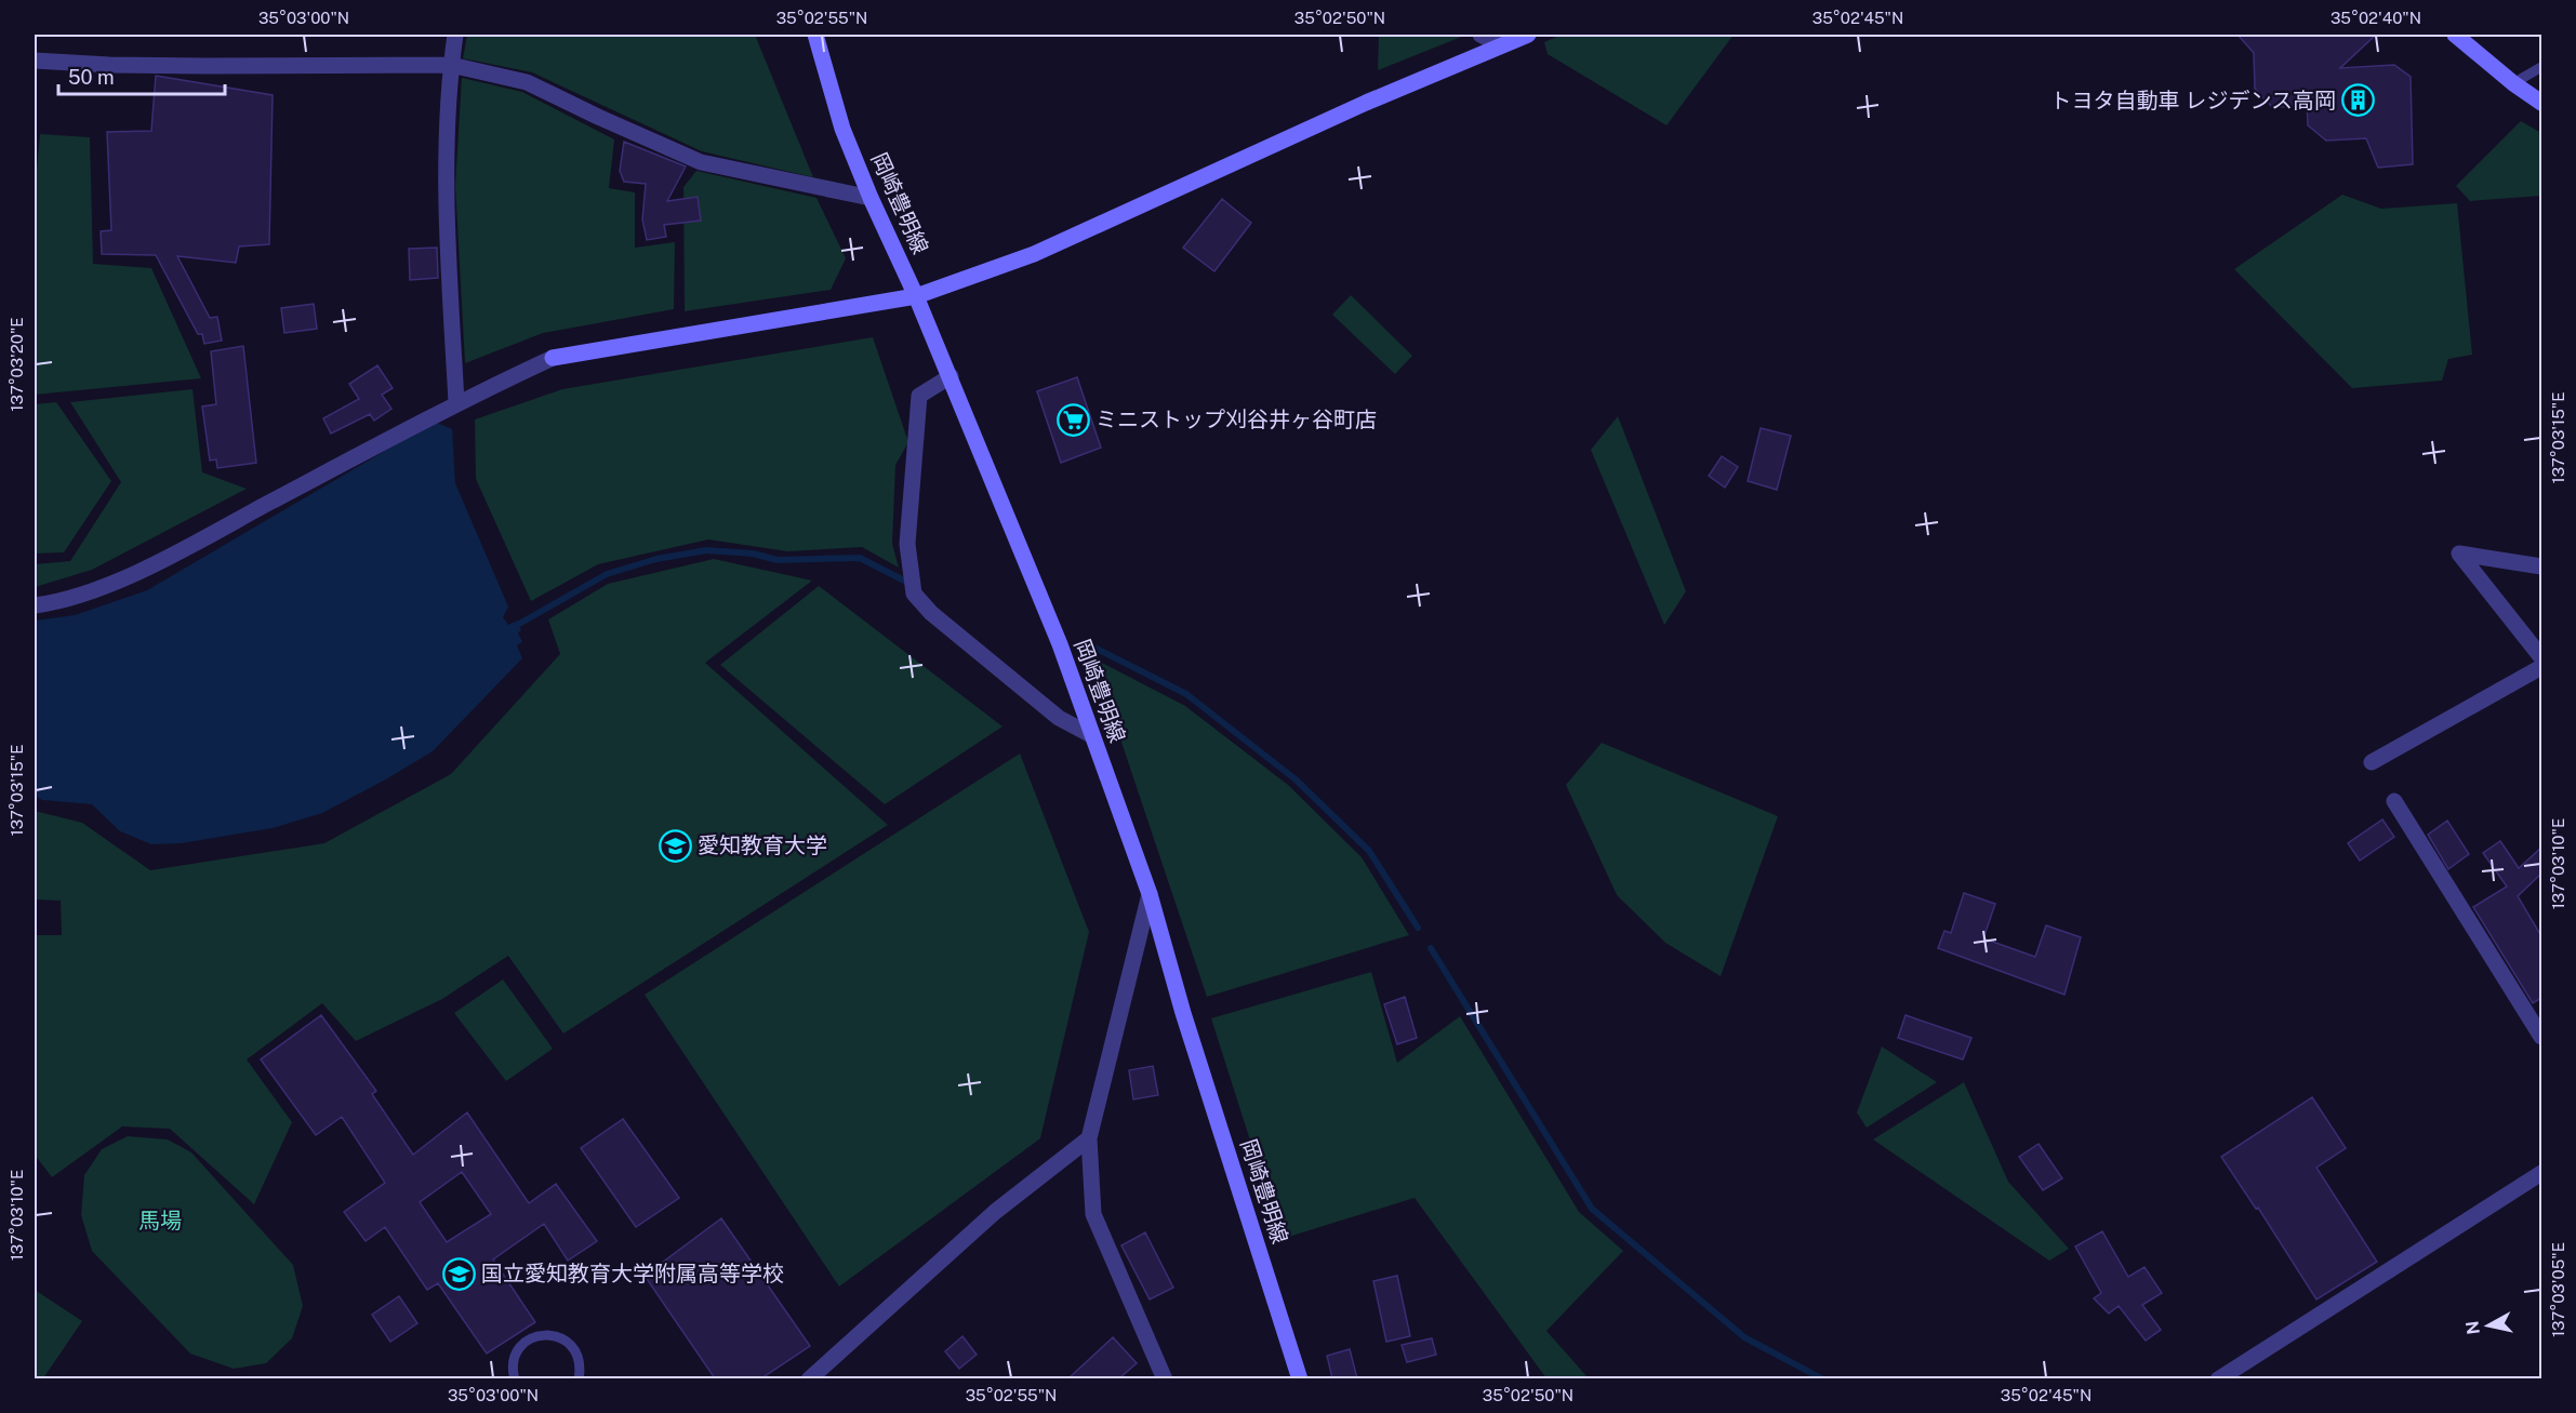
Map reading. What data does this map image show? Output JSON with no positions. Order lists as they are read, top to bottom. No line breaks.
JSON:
{"streets":{"main road":["岡崎豊明線"]},"parks":["馬場"],"places":{"building":["トヨタ自動車 レジデンス高岡"],"supermarket":["ミニストップ刈谷井ヶ谷町店"],"school or university":["愛知教育大学","国立愛知教育大学附属高等学校"]},"scale_bar":"50 m","north":"left","coordinates":["35°03'00\"N","35°02'55\"N","35°02'50\"N","35°02'45\"N","35°02'40\"N","137°03'20\"E","137°03'15\"E","137°03'10\"E","137°03'05\"E"]}
